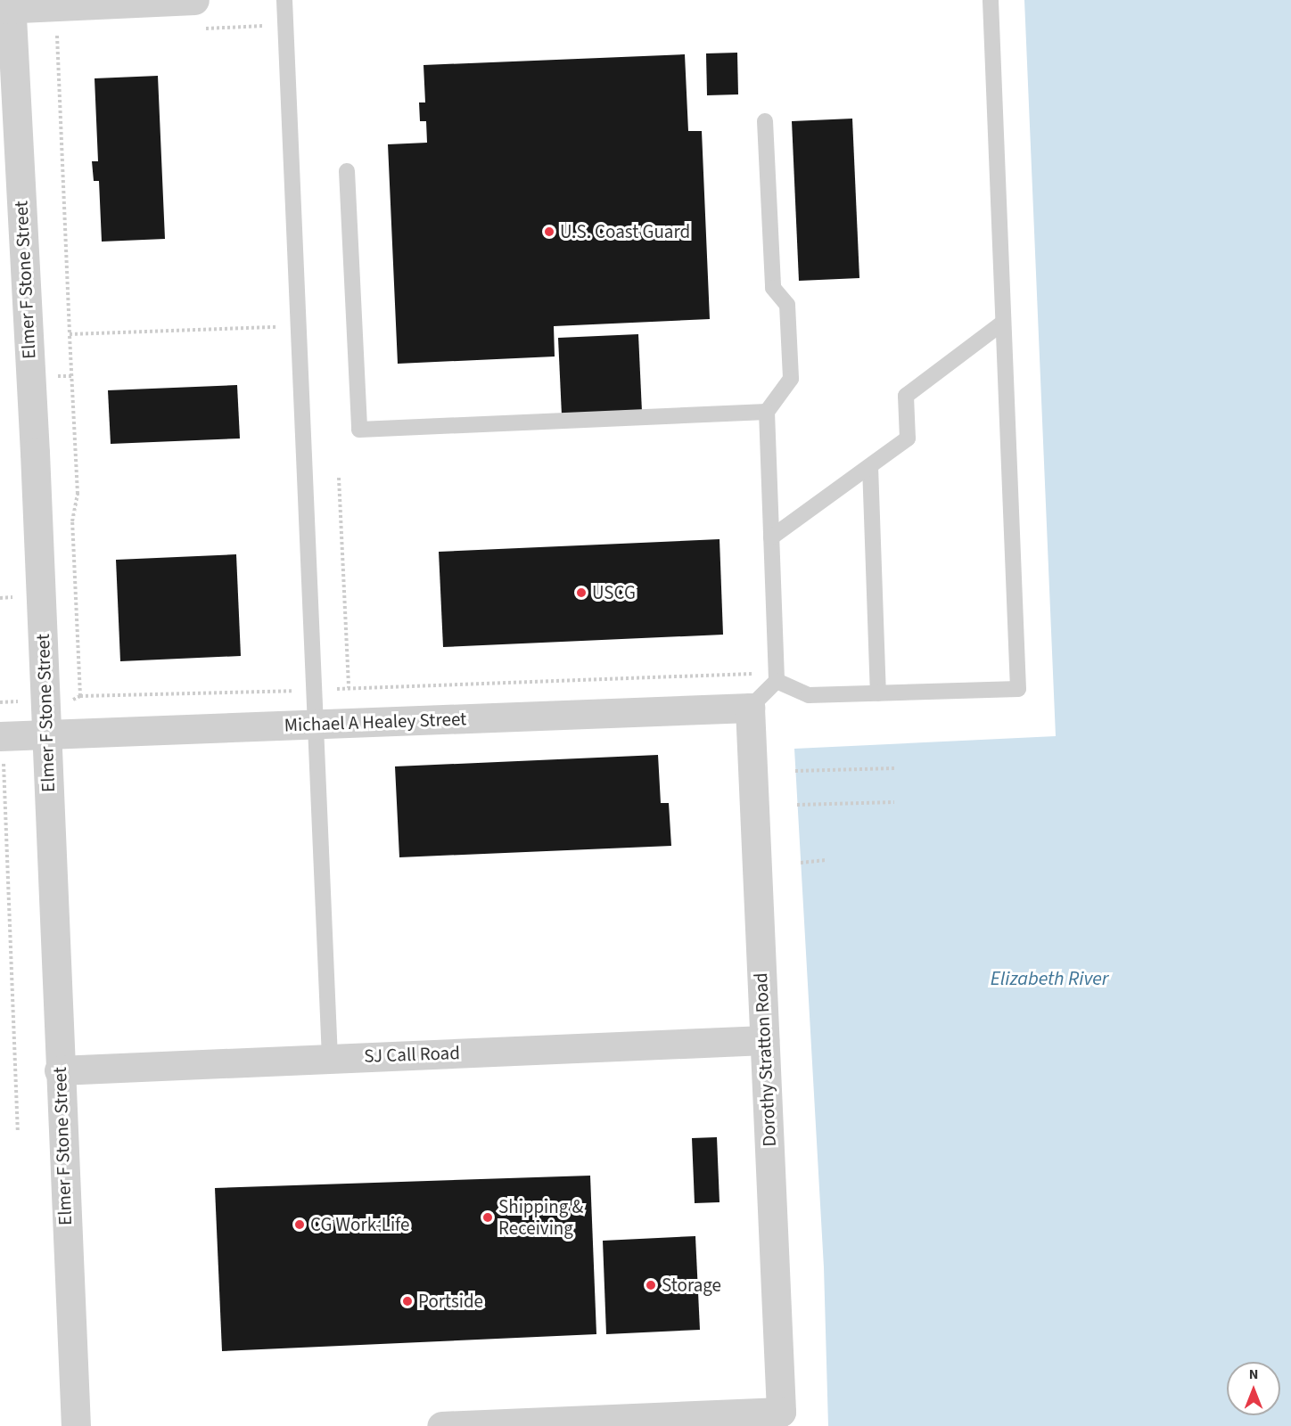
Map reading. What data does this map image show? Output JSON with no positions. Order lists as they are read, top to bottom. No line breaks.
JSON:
{"streets":{"street":["Elmer F Stone Street","Michael A Healey Street","SJ Call Road","Dorothy Stratton Road"]},"crossings":[["Elmer F Stone Street","Michael A Healey Street"],["Elmer F Stone Street","SJ Call Road"],["Michael A Healey Street","Dorothy Stratton Road"],["SJ Call Road","Dorothy Stratton Road"]],"water":["Elizabeth River"],"places":["U.S. Coast Guard","USCG","Shipping & Receiving","CG Work-Life","Storage","Portside"],"north":"top"}
